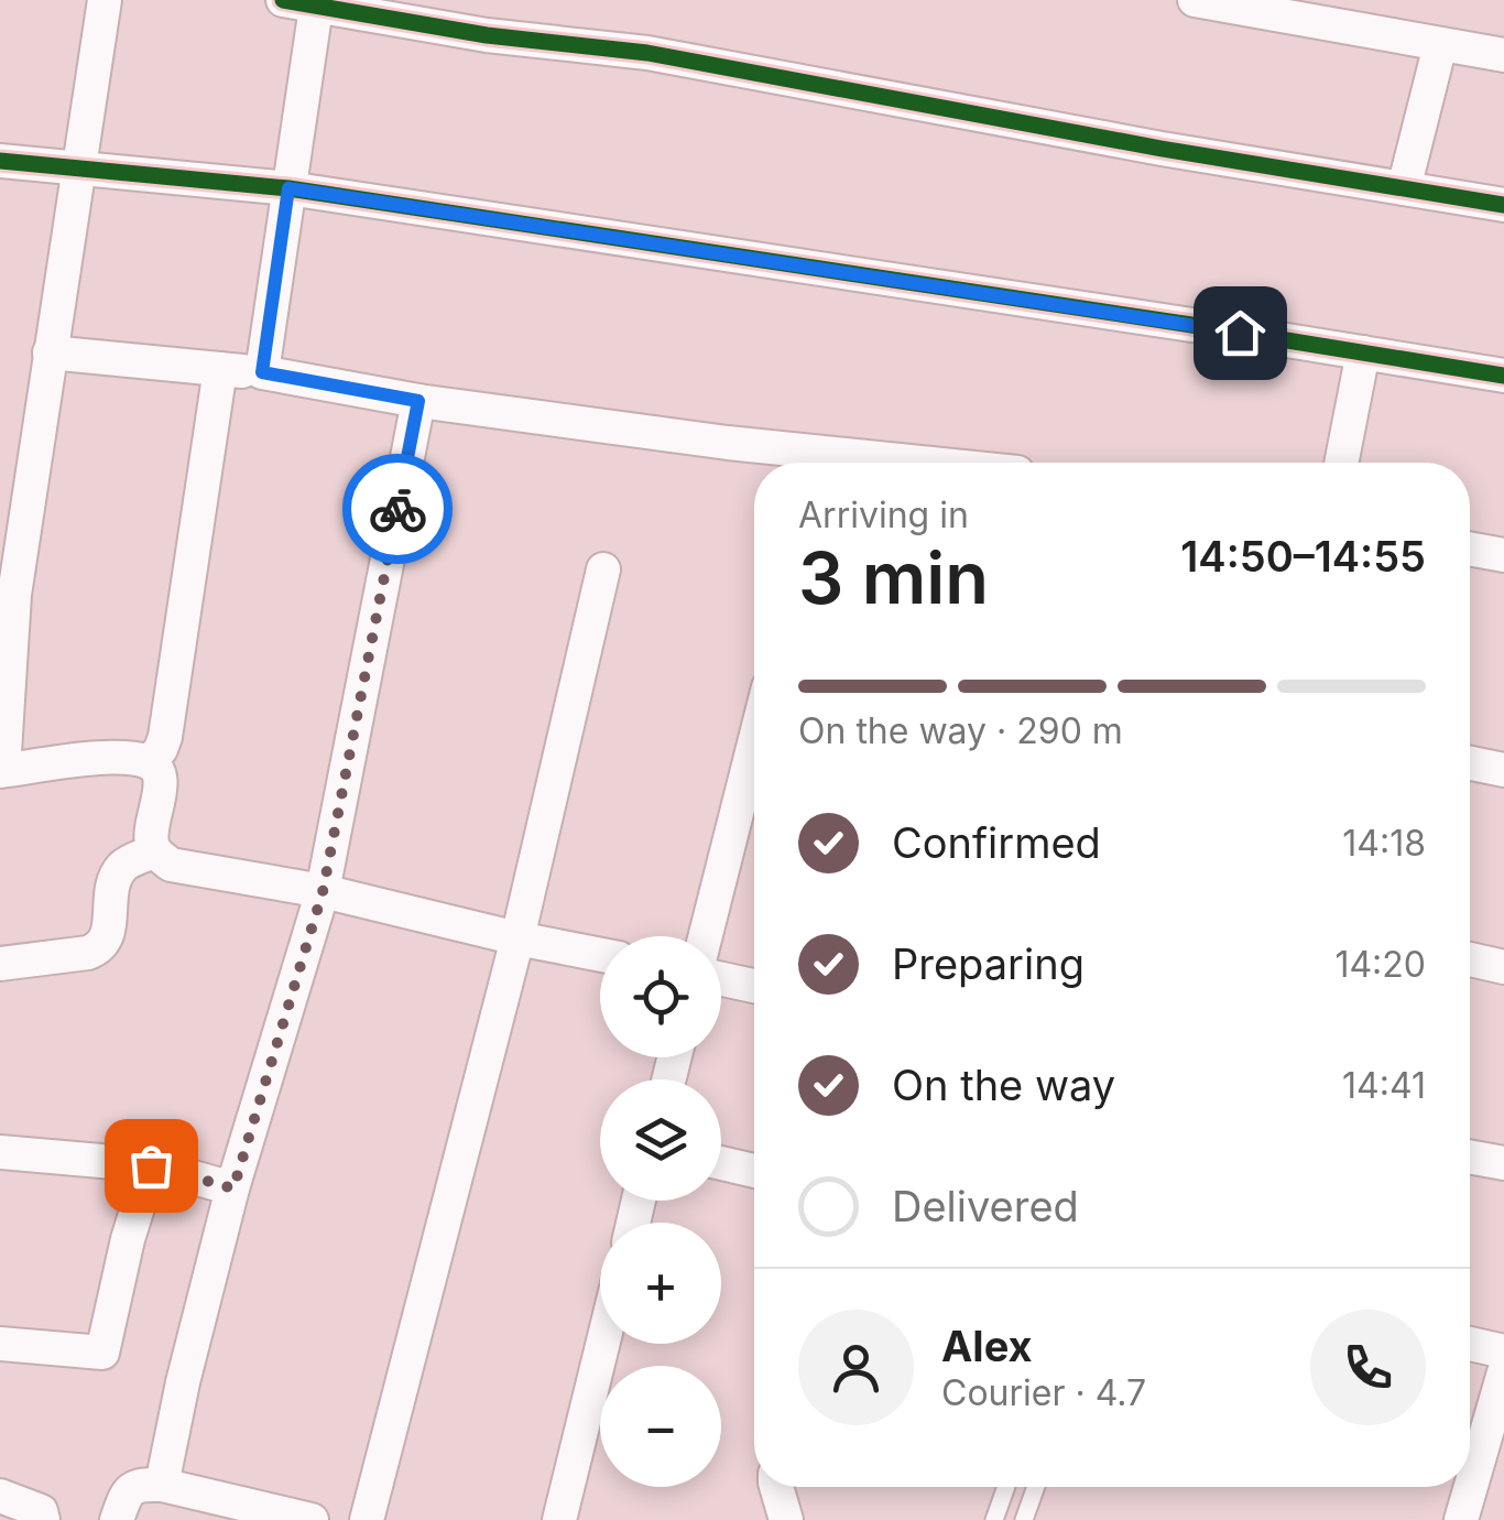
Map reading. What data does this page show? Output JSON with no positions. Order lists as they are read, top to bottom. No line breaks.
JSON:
{"page":{"heading":["3 min","Arriving in","14:50–14:55"],"panel":["Alex","Courier · 4.7"],"bar":"On the way · 290 m","list":[["Confirmed","14:18"],["Preparing","14:20"],["On the way","14:41"],"Delivered"],"map_buttons":["+","−"]}}
